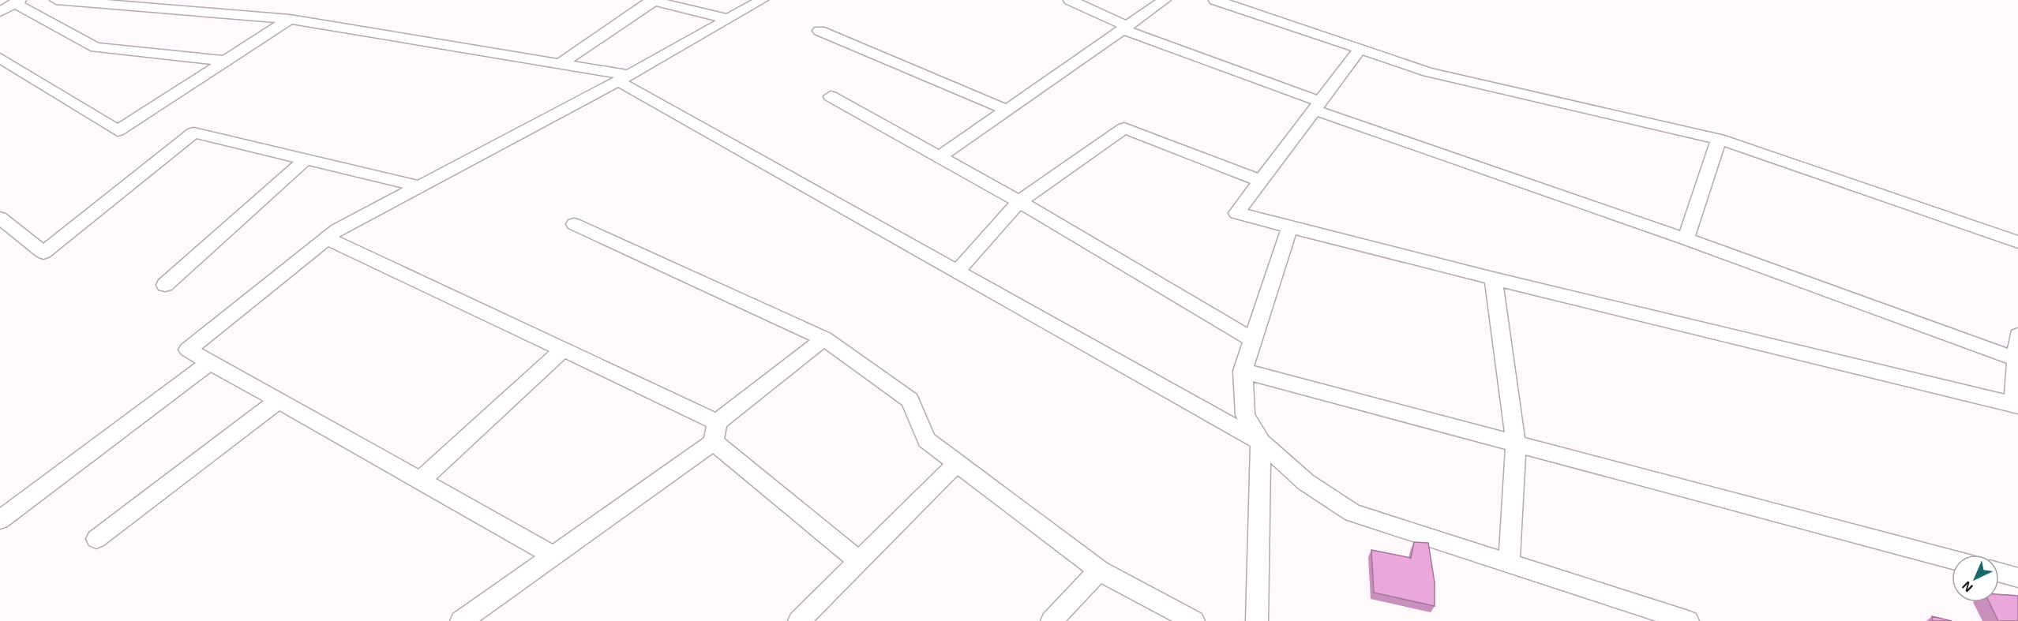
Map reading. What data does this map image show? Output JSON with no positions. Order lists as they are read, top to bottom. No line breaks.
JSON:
{"north":"bottom left"}
